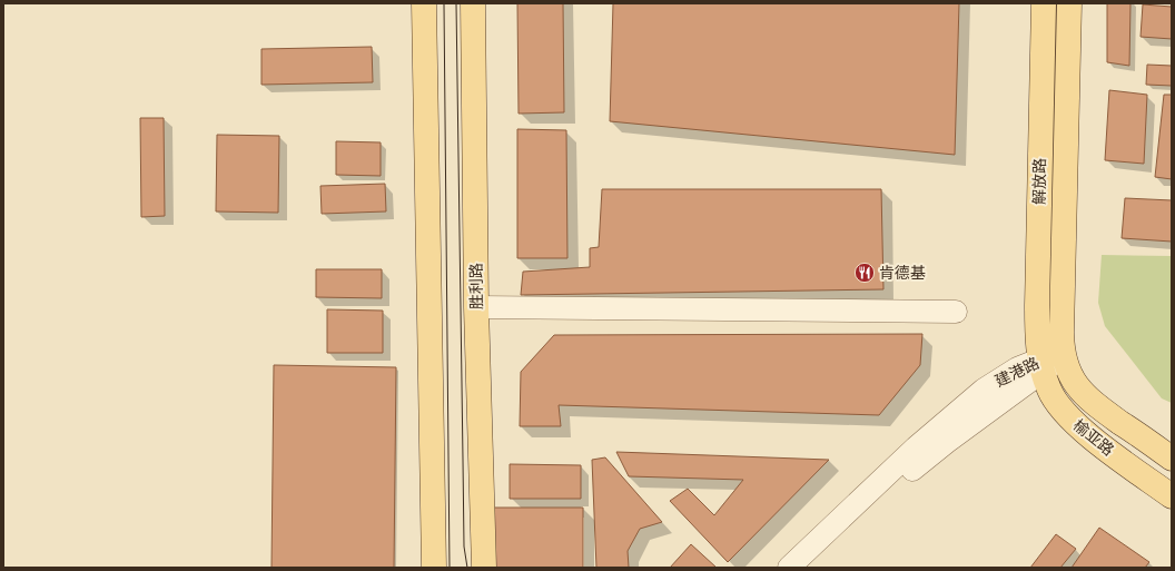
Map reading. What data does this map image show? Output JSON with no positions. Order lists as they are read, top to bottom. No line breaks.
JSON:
{"streets":{"main road":["解放路","胜利路","榆亚路"],"street":["建港路"]},"crossings":[["解放路","建港路"],["解放路","榆亚路"],["建港路","榆亚路"]],"places":{"restaurant":["肯德基"]}}
